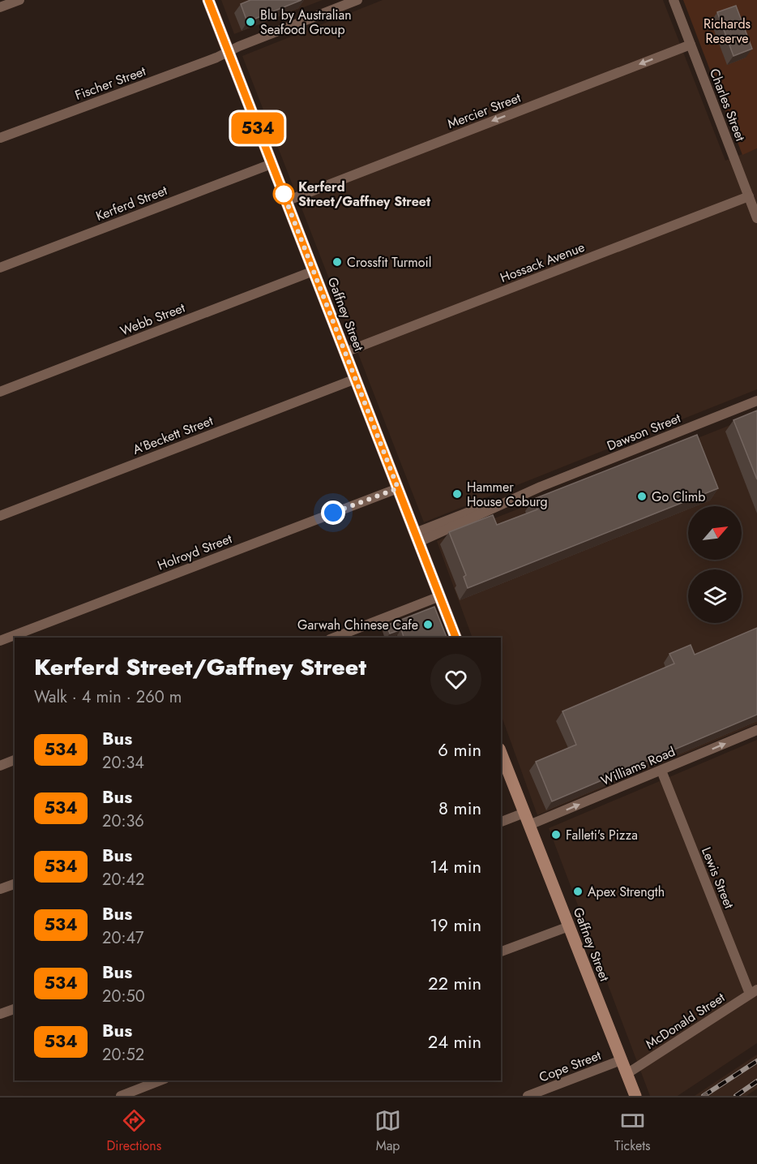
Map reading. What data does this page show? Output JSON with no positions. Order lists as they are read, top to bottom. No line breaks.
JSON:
{"streets":{"main road":["Gaffney Street"],"street":["Fischer Street","Charles Street","Mercier Street","Kerferd Street","Hossack Avenue","Webb Street","Dawson Street","A'Beckett Street","Holroyd Street","Williams Road","Lewis Street","McDonald Street","Cope Street"]},"crossings":[["Fischer Street","Gaffney Street"],["Charles Street","Mercier Street"],["Charles Street","Hossack Avenue"],["Mercier Street","Gaffney Street"],["Kerferd Street","Gaffney Street"],["Hossack Avenue","Gaffney Street"],["Gaffney Street","Webb Street"],["Gaffney Street","Dawson Street"],["Gaffney Street","A'Beckett Street"],["Gaffney Street","Holroyd Street"],["Gaffney Street","Williams Road"],["Gaffney Street","McDonald Street"],["Gaffney Street","Cope Street"],["Williams Road","Lewis Street"],["Lewis Street","McDonald Street"]],"one_way":["Mercier Street","Williams Road"],"parks":["Richards Reserve"],"places":["Blu by Australian Seafood Group","Kerferd Street/Gaffney Street","Crossfit Turmoil","Hammer House Coburg","Go Climb","Garwah Chinese Cafe","Falleti's Pizza","Apex Strength"],"lines":["bus line 534"],"north":"top right","page":{"on_map":"534","heading":["Kerferd Street/Gaffney Street","Walk · 4 min · 260 m"],"list":[{"mark":"534","name":"Bus","note":"20:34","value":"6 min"},{"mark":"534","name":"Bus","note":"20:36","value":"8 min"},{"mark":"534","name":"Bus","note":"20:42","value":"14 min"},{"mark":"534","name":"Bus","note":"20:47","value":"19 min"},{"mark":"534","name":"Bus","note":"20:50","value":"22 min"},{"mark":"534","name":"Bus","note":"20:52","value":"24 min"}],"tabs":["Directions","Map","Tickets"]}}
